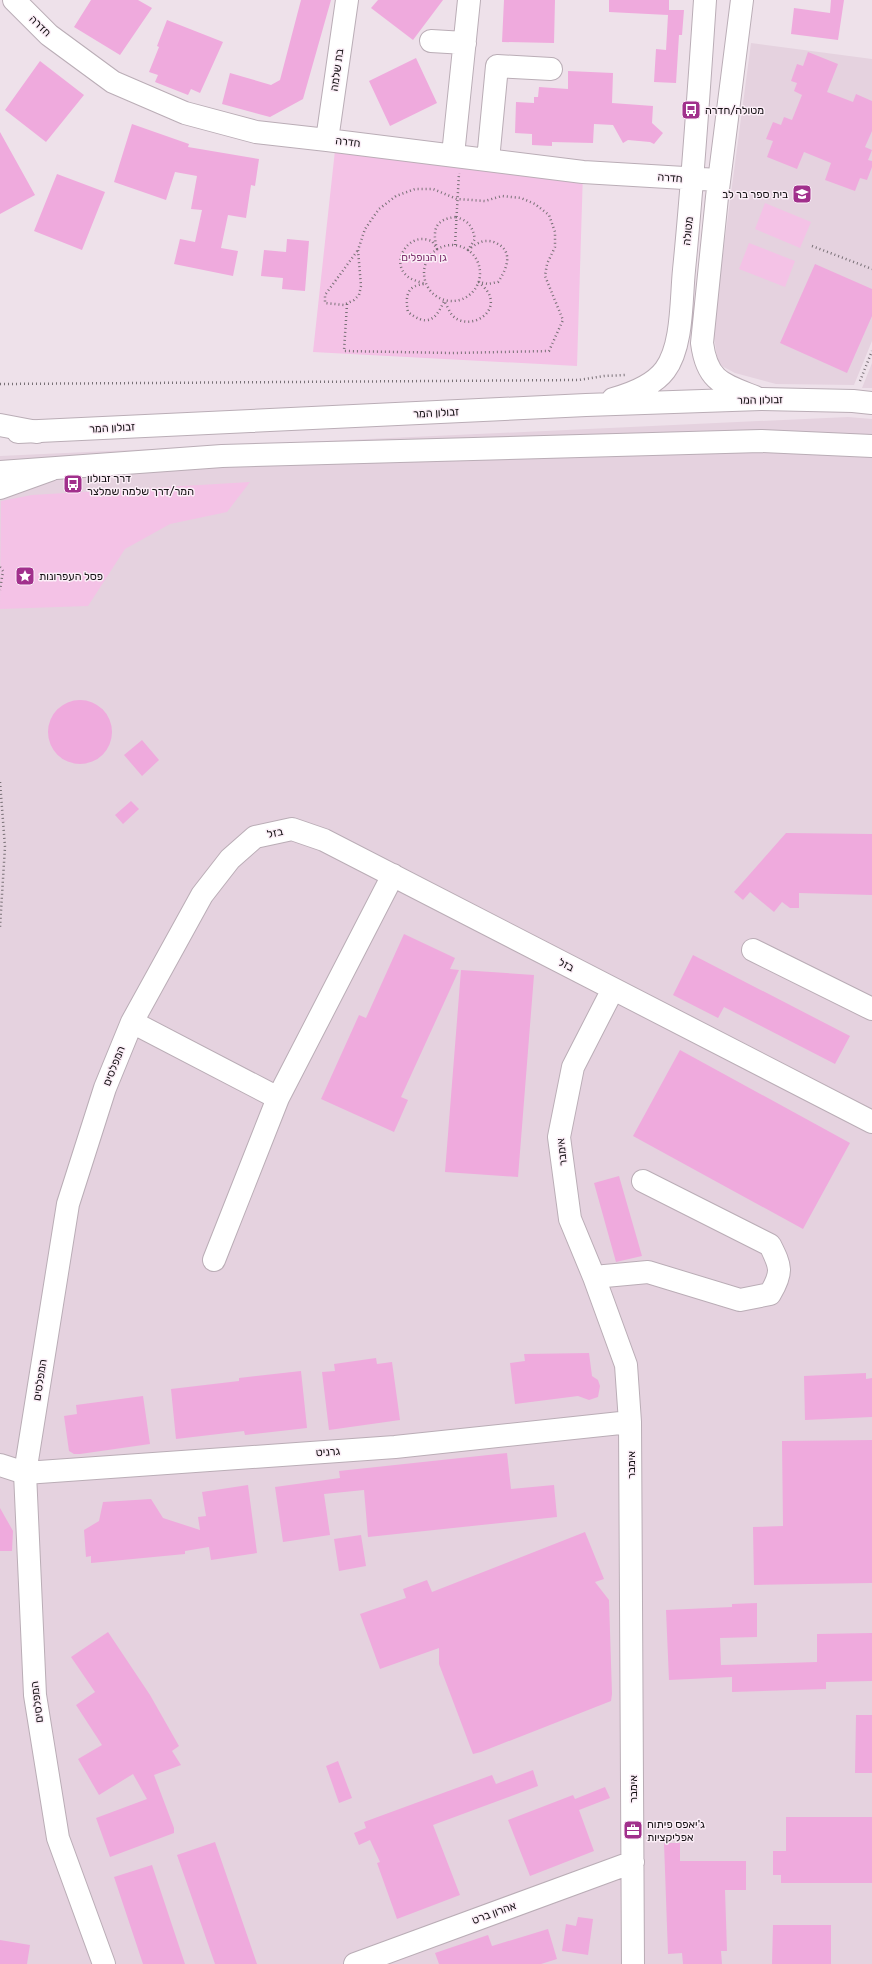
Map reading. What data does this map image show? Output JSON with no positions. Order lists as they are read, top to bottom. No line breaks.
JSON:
{"streets":{"street":["חדרה","בת שלמה","מטולה","זבולון המר","בזל","המפלסים","אימבר","גרניט","אהרון ברט"]},"crossings":[["חדרה","בת שלמה"],["חדרה","מטולה"],["מטולה","זבולון המר"],["בזל","המפלסים"],["בזל","אימבר"],["המפלסים","גרניט"],["אימבר","גרניט"],["אימבר","אהרון ברט"]],"parks":["גן הנופלים"],"places":{"bus stop":["מטולה/חדרה","דרך זבולון המר/דרך שלמה שמלצר"],"school or university":["בית ספר בר לב"],"place":["פסל העפרונות"],"office":["ג'יאפס פיתוח אפליקציות"]}}
